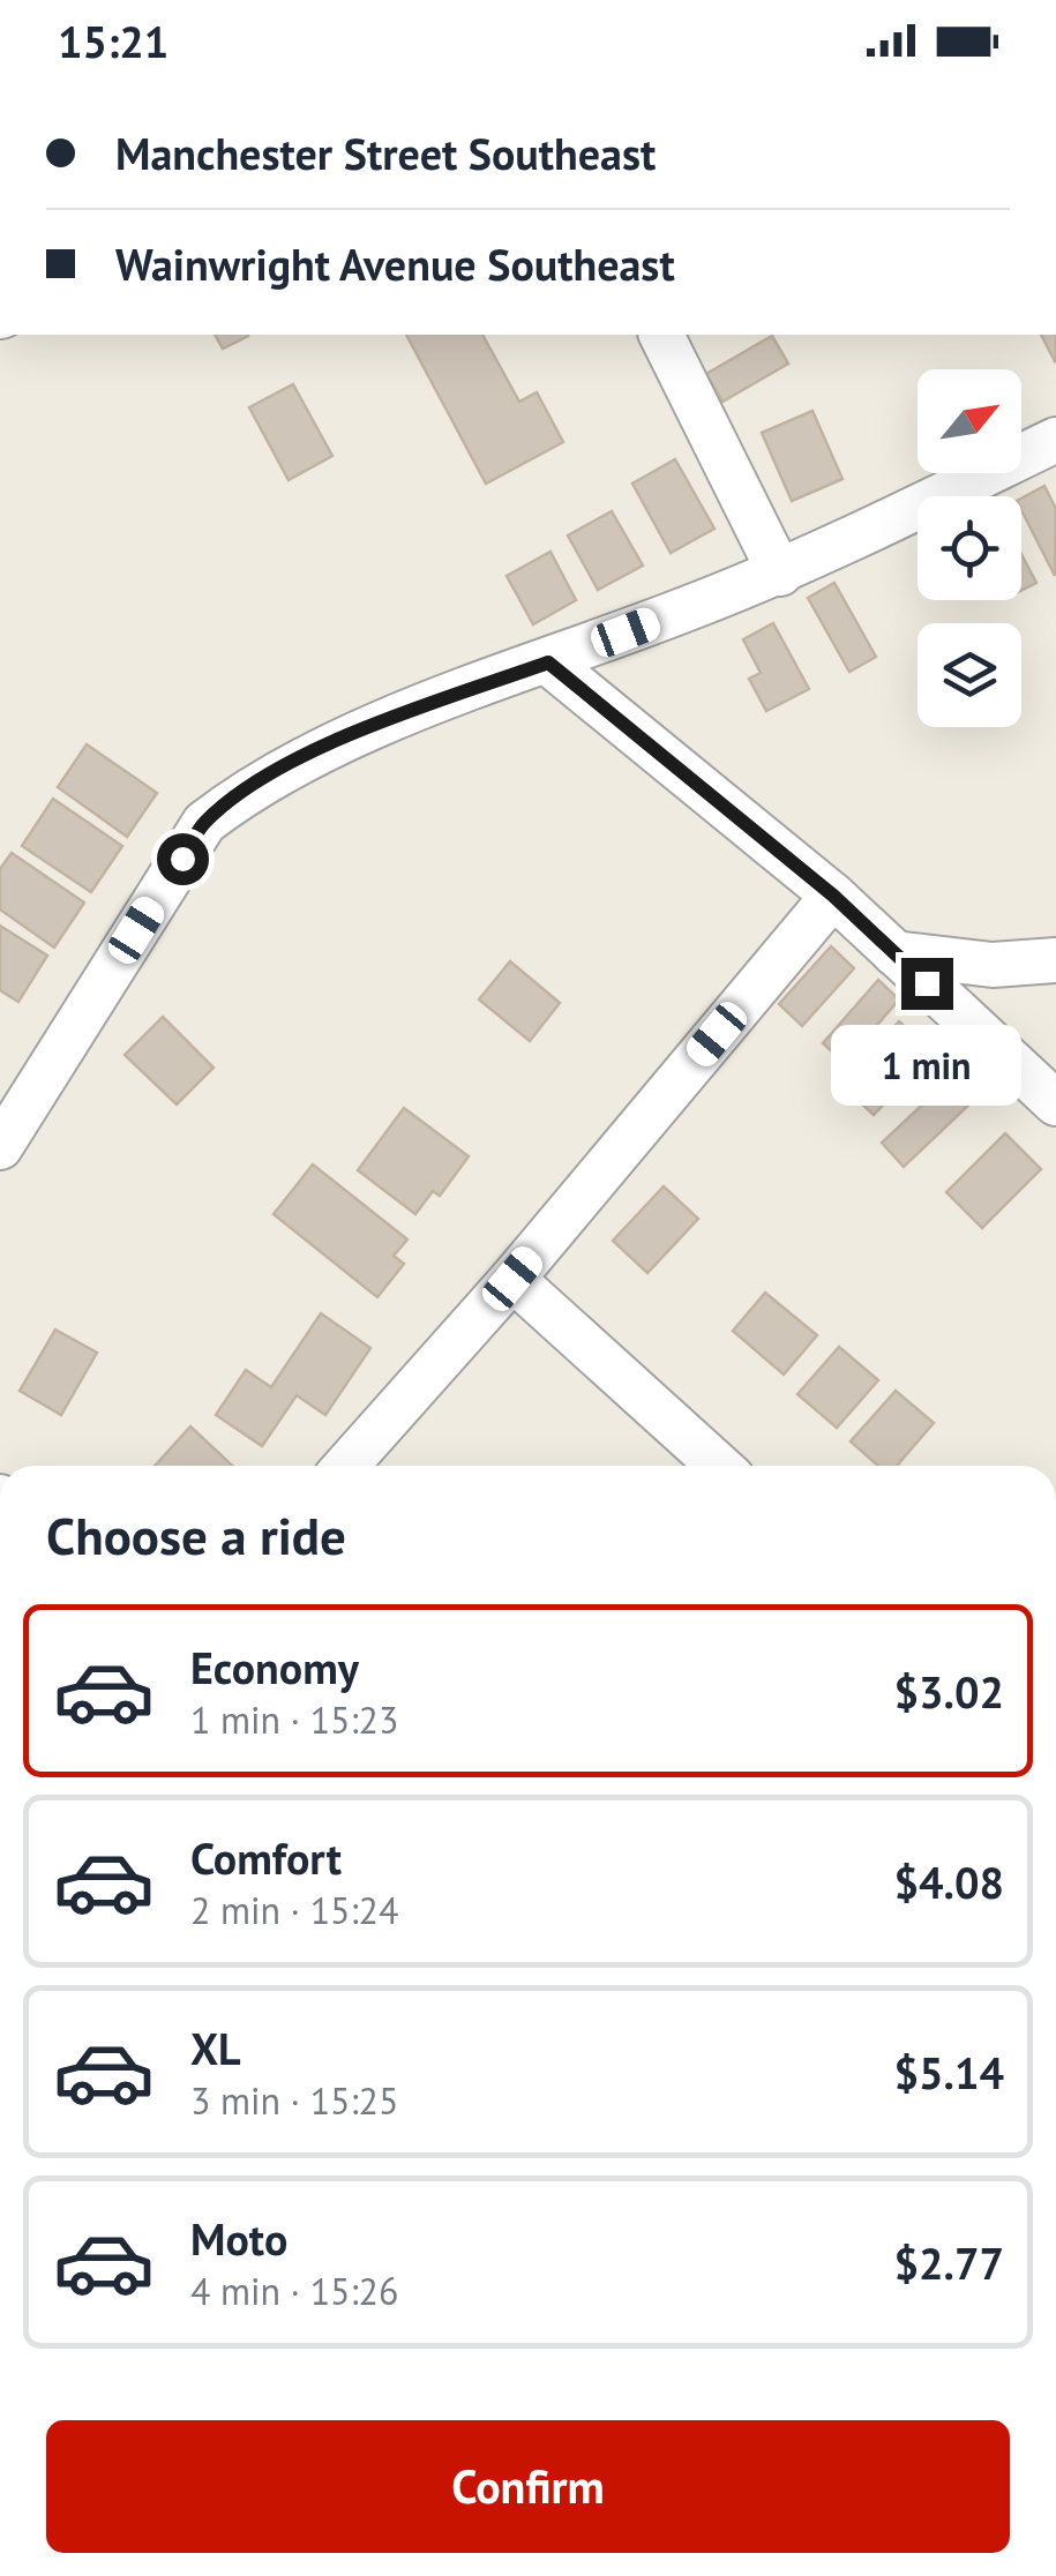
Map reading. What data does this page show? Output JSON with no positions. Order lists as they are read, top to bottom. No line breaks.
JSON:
{"north":"top right","page":{"status":"15:21","banner":["Manchester Street Southeast","Wainwright Avenue Southeast"],"bubble":"1 min","heading":"Choose a ride","list":[{"name":"Economy","note":"1 min · 15:23","value":"$3.02"},{"name":"Comfort","note":"2 min · 15:24","value":"$4.08"},{"name":"XL","note":"3 min · 15:25","value":"$5.14"},{"name":"Moto","note":"4 min · 15:26","value":"$2.77"}],"buttons":"Confirm"}}
